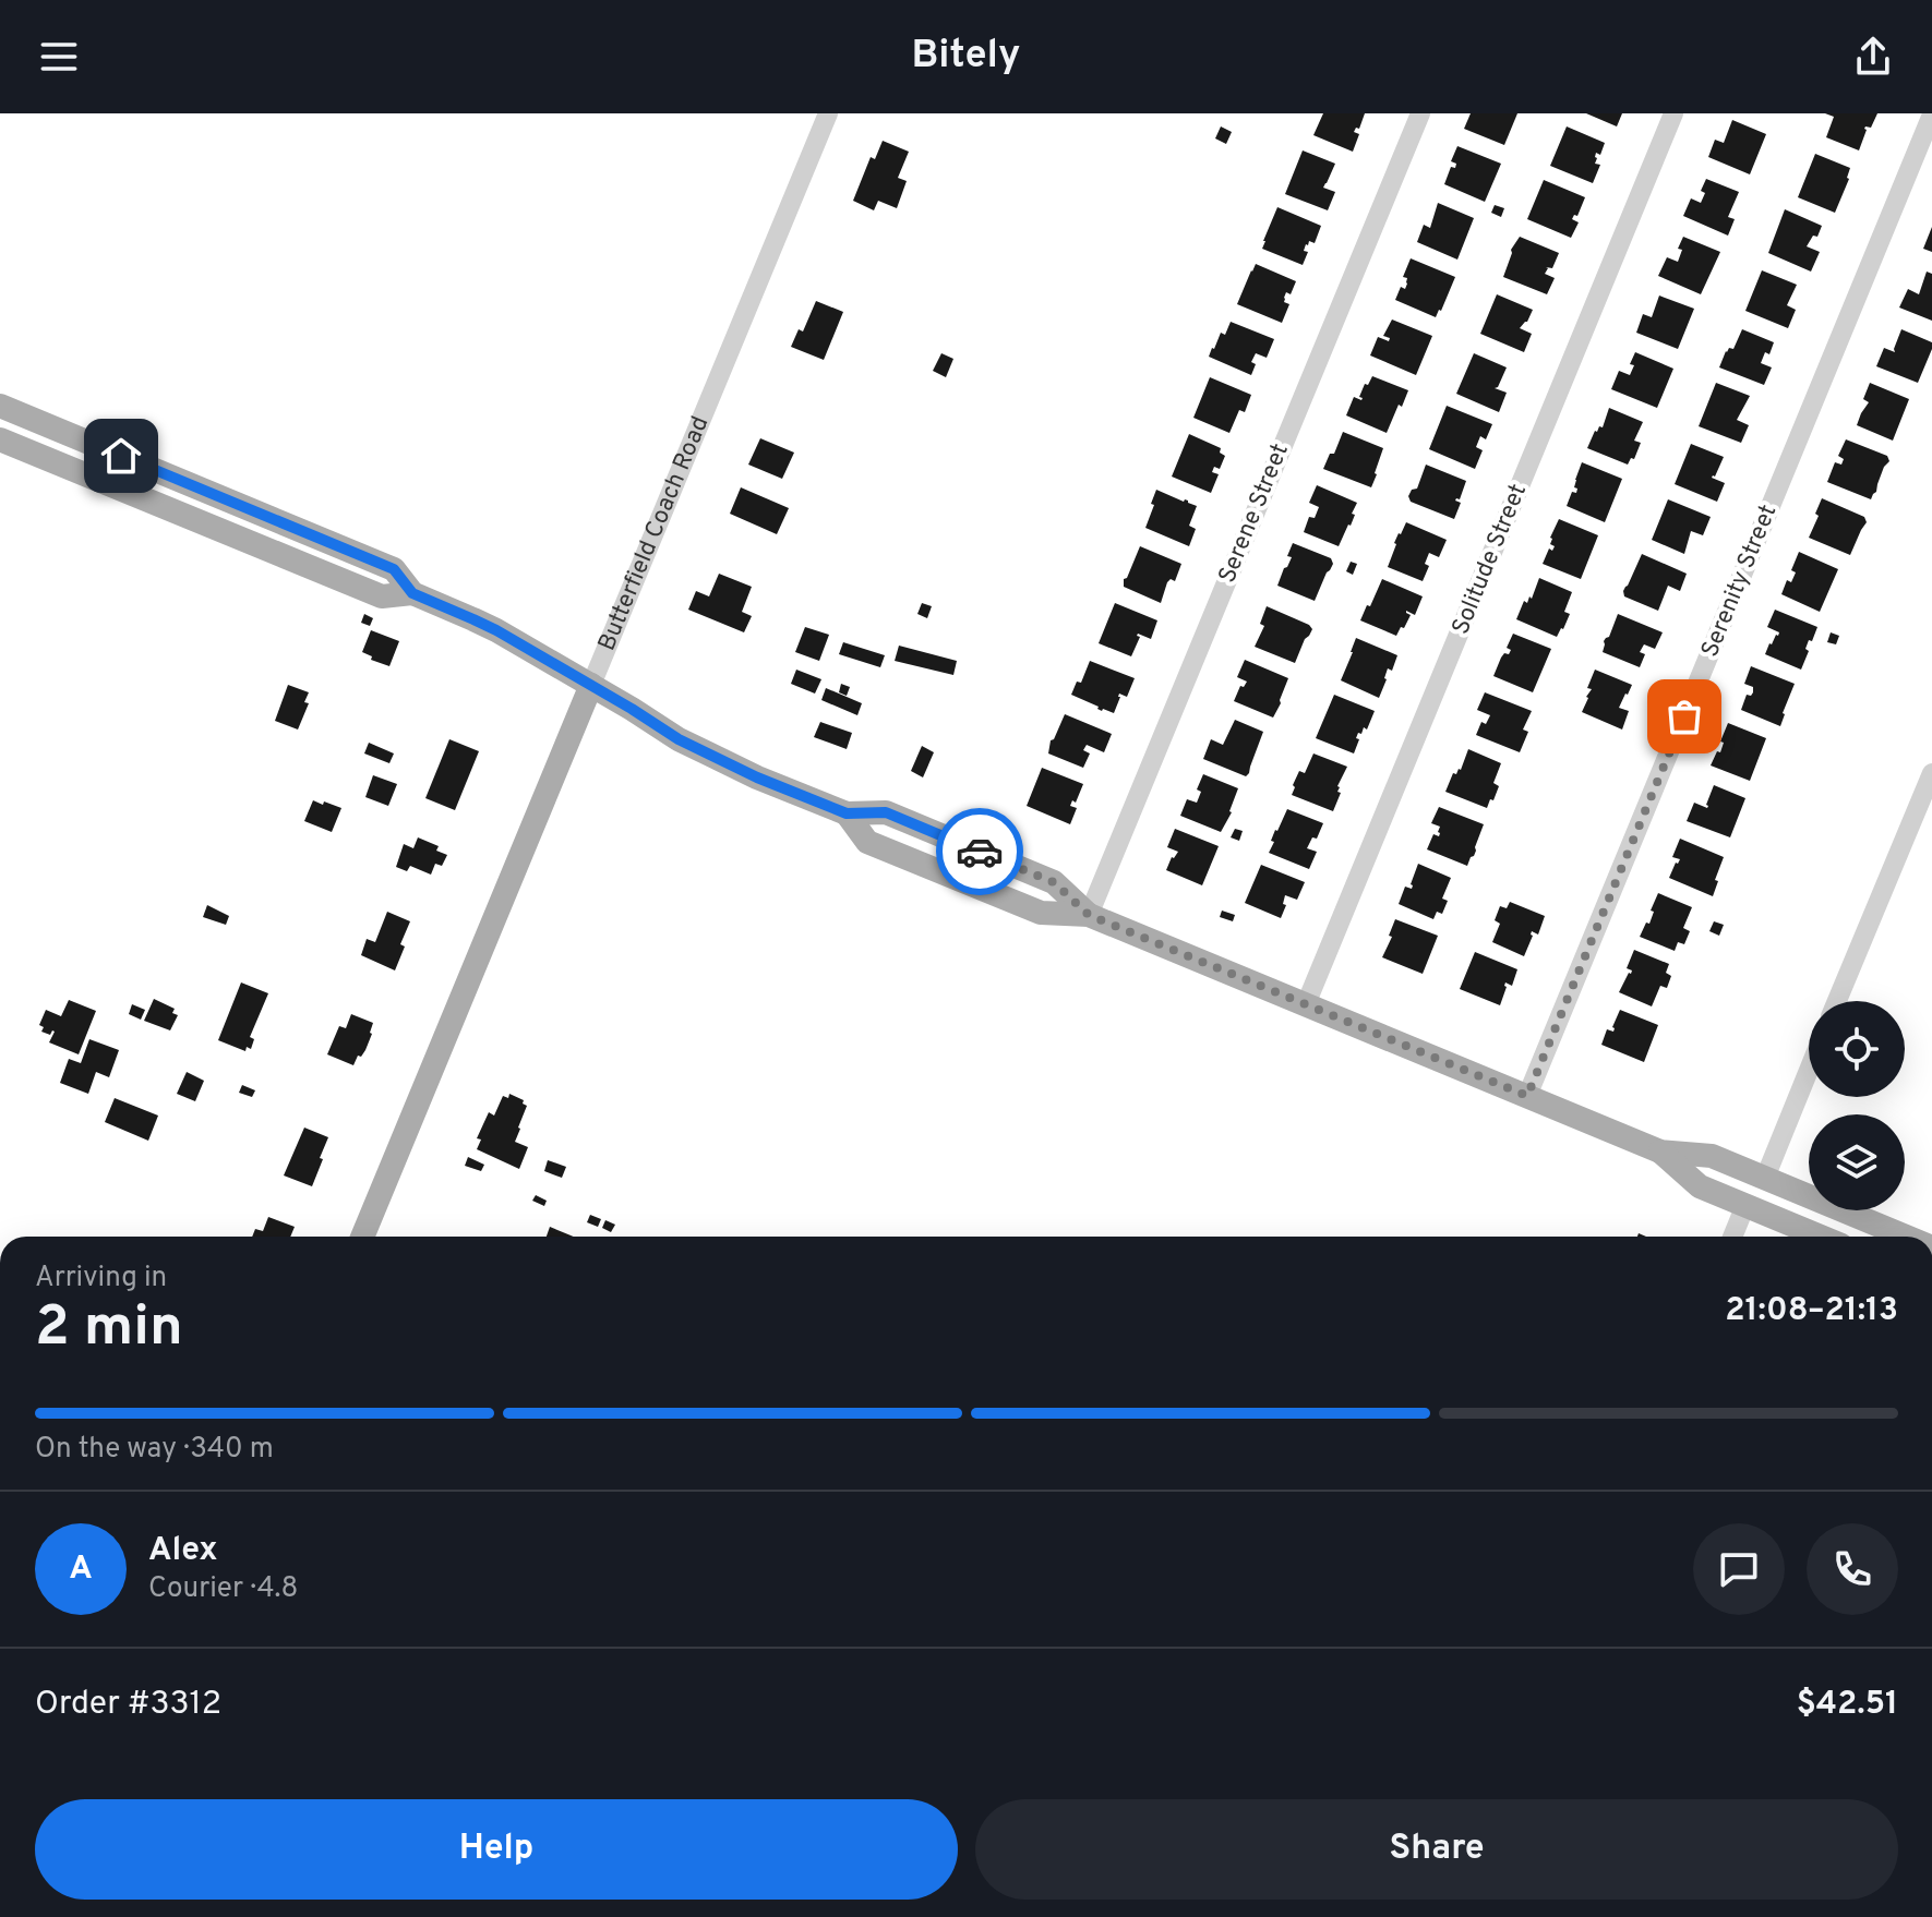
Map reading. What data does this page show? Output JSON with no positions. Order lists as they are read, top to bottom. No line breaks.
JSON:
{"streets":{"main road":["Butterfield Coach Road"],"street":["Serene Street","Solitude Street","Serenity Street"]},"page":{"header":"Bitely","heading":["2 min","Arriving in","21:08–21:13"],"panel":["Alex","Courier · 4.8","Order #3312","$42.51"],"bar":"On the way · 340 m","round":"A","buttons":["Help","Share"]}}
